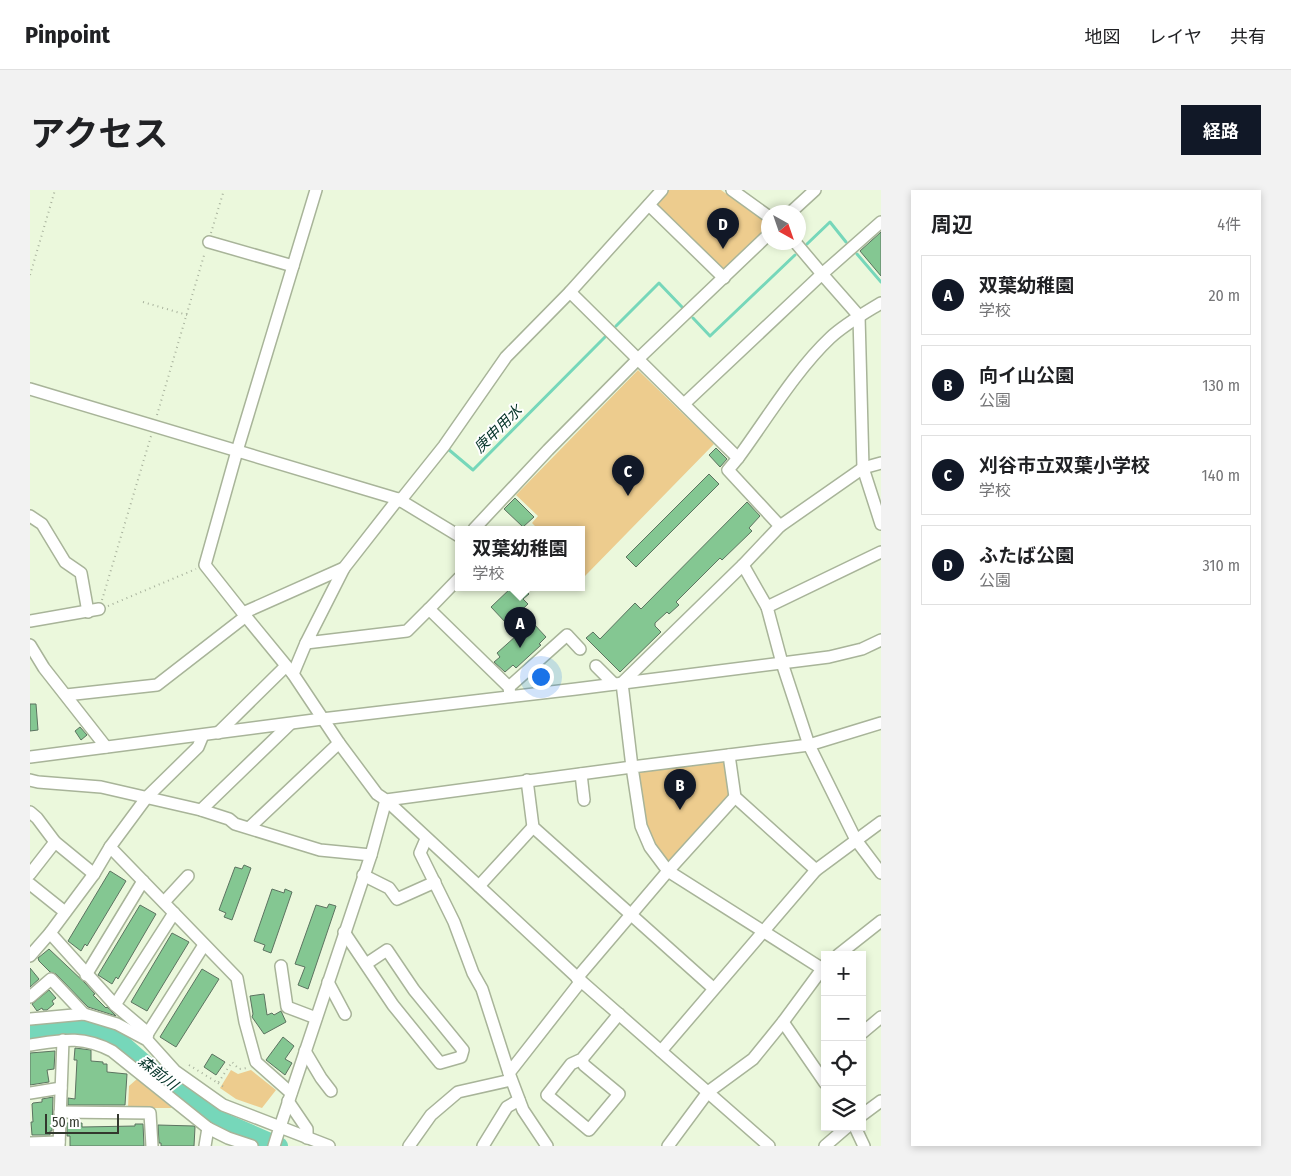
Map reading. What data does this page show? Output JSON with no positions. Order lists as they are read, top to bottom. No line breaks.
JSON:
{"water":["庚申用水","森前川"],"scale_bar":"50 m","north":"bottom right","page":{"header":"Pinpoint","nav":["地図","レイヤ","共有"],"title":"アクセス","buttons":"経路","heading":["周辺","4件"],"pins":["D","C","A","B"],"list":[{"mark":"A","name":"双葉幼稚園","note":"学校","value":"20 m"},{"mark":"B","name":"向イ山公園","note":"公園","value":"130 m"},{"mark":"C","name":"刈谷市立双葉小学校","note":"学校","value":"140 m"},{"mark":"D","name":"ふたば公園","note":"公園","value":"310 m"}],"popup":["双葉幼稚園","学校"],"map_buttons":["+","−"],"scale":"50 m"}}
